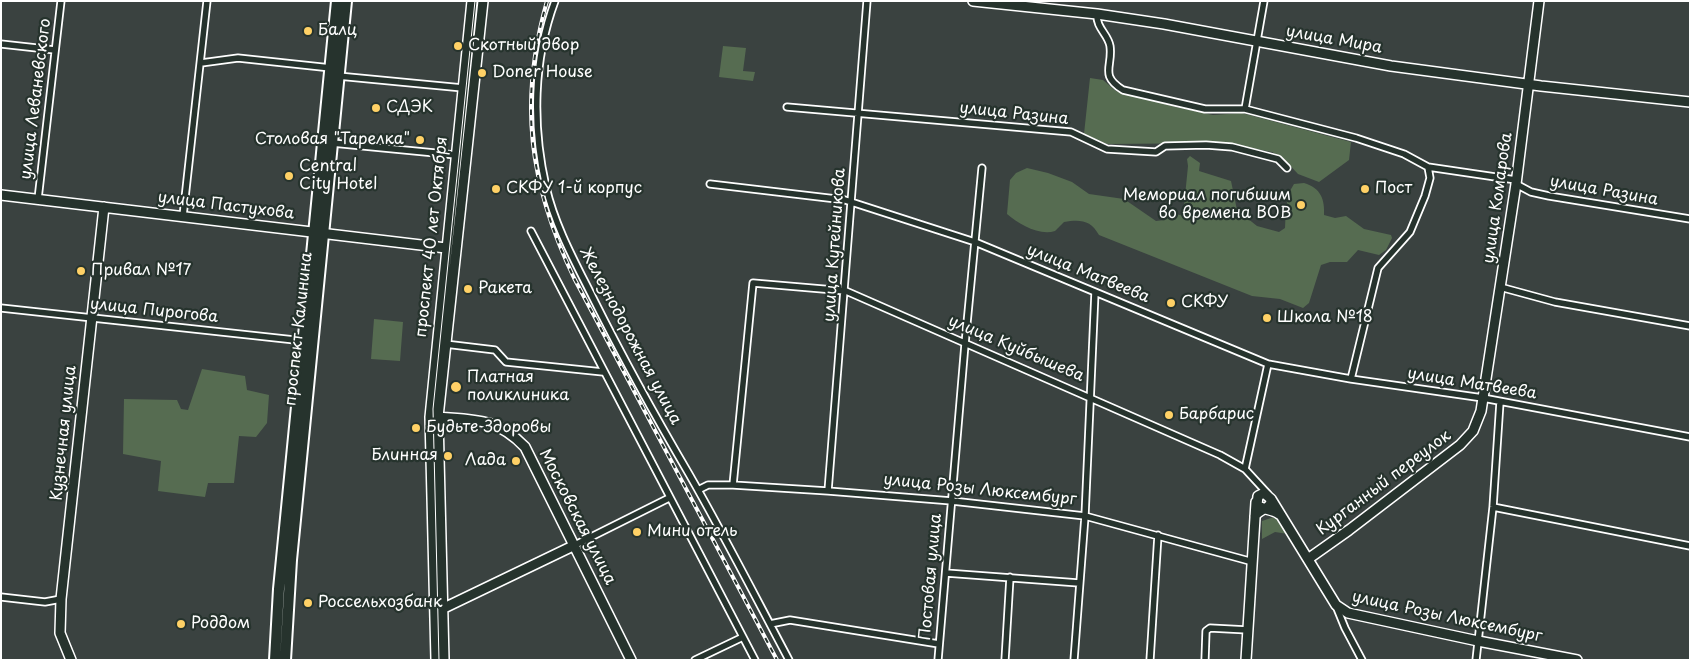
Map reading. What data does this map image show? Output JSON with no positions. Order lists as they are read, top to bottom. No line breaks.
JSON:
{"streets":{"main road":["проспект Калинина"],"street":["улица Мира","улица Леваневского","улица Разина","улица Комарова","улица Пастухова","проспект 40 лет Октября","улица Кутейникова","улица Матвеева","улица Пирогова","Железнодорожная улица","улица Куйбышева","Кузнечная улица","Курганный переулок","улица Розы Люксембург","Московская улица","Постовая улица"]},"crossings":[["улица Мира","улица Разина"],["улица Мира","улица Комарова"],["улица Леваневского","улица Пастухова"],["улица Разина","улица Комарова"],["улица Разина","улица Кутейникова"],["улица Комарова","улица Матвеева"],["улица Комарова","Курганный переулок"],["улица Пастухова","проспект 40 лет Октября"],["улица Пастухова","проспект Калинина"],["улица Пастухова","Кузнечная улица"],["проспект 40 лет Октября","Московская улица"],["улица Кутейникова","улица Матвеева"],["улица Кутейникова","улица Куйбышева"],["улица Кутейникова","улица Розы Люксембург"],["улица Матвеева","Курганный переулок"],["улица Матвеева","Постовая улица"],["улица Пирогова","проспект Калинина"],["улица Пирогова","Кузнечная улица"],["Железнодорожная улица","улица Розы Люксембург"],["улица Куйбышева","Курганный переулок"],["улица Куйбышева","улица Розы Люксембург"],["улица Куйбышева","Постовая улица"],["Курганный переулок","улица Розы Люксембург"],["улица Розы Люксембург","Постовая улица"]],"places":["Балц","Скотный двор","Doner House","СДЭК","Столовая \"Тарелка\"","Central City Hotel","СКФУ 1-й корпус","Пост","Мемориал погибшим во времена ВОВ","Привал №17","Ракета","СКФУ","Школа №18","Платная поликлиника","Барбарис","Будьте Здоровы","Блинная","Лада","Мини отель","Россельхозбанк","Роддом"]}
